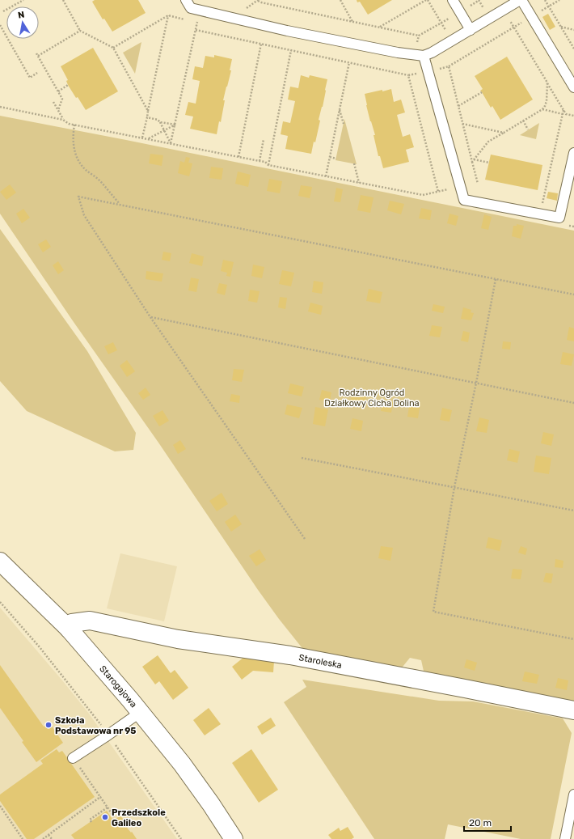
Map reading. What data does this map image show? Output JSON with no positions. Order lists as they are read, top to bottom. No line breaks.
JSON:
{"streets":{"street":["Staroleska","Starogajowa"]},"crossings":[["Staroleska","Starogajowa"]],"parks":["Rodzinny Ogród Działkowy Cicha Dolina"],"places":["Szkoła Podstawowa nr 95","Przedszkole Galileo"],"scale_bar":"20 m","north":"top"}
